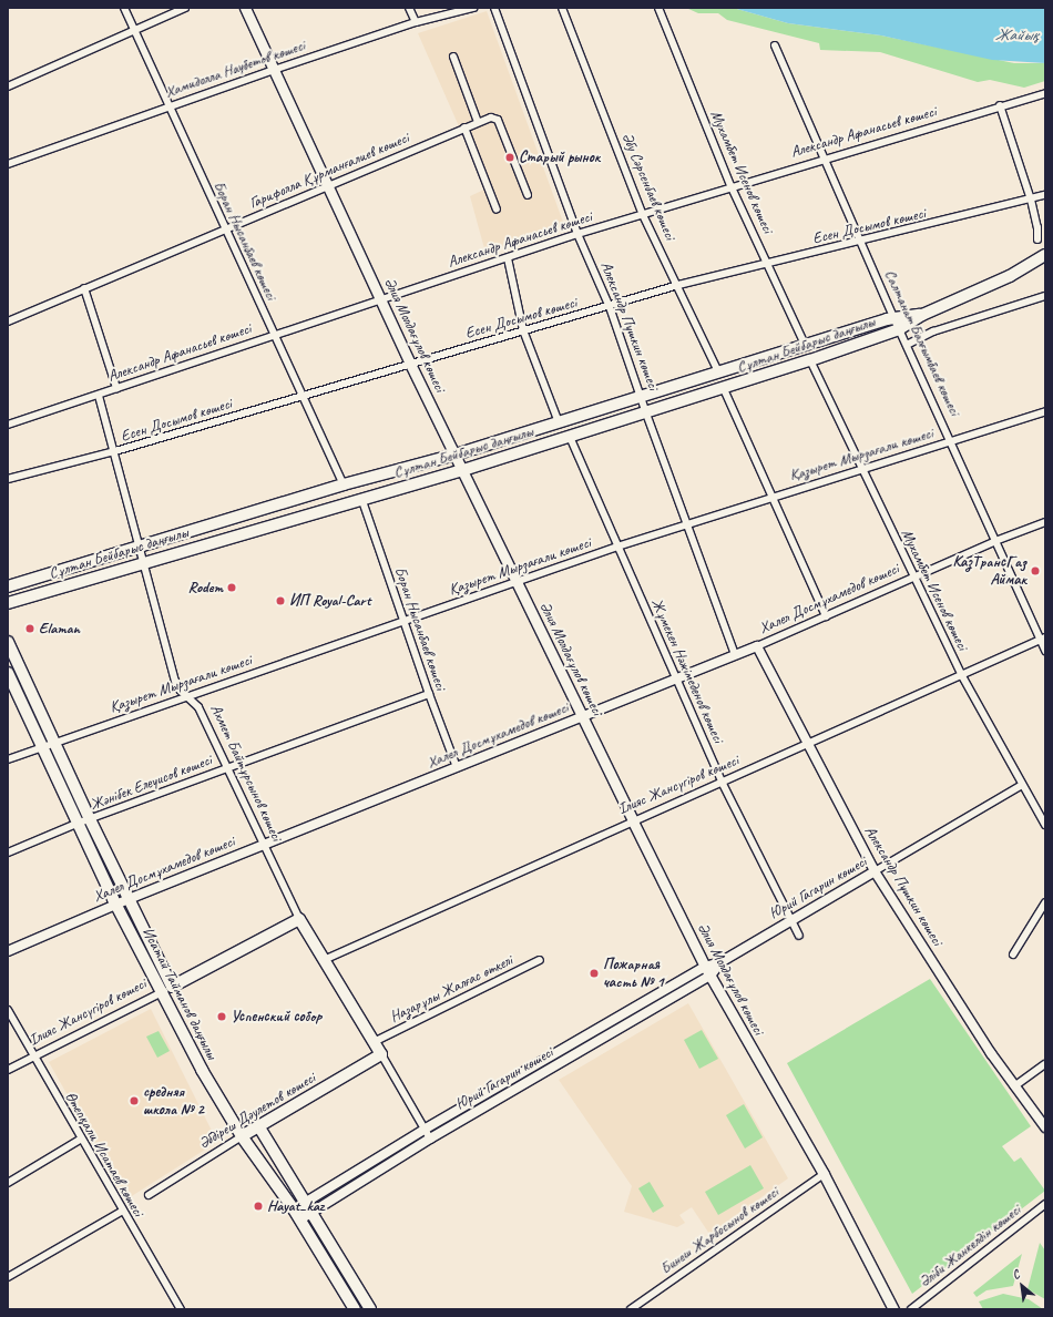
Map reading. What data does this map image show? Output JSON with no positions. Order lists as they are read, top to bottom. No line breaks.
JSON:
{"streets":{"main road":["Әлия Молдағұлов көшесі","Сұлтан Бейбарыс даңғылы","Ахмет Байтұрсынов көшесі","Ілияс Жансүгіров көшесі","Исатай Тайманов даңғылы","Әбдіреш Дәулетов көшесі"],"street":["Хамидолла Наубетов көшесі","Александр Афанасьев көшесі","Гарифолла Құрманғалиев көшесі","Мухамбет Исенов көшесі","Әбу Сәрсенбаев көшесі","Есен Досымов көшесі","Боран Нысанбаев көшесі","Александр Пушкин көшесі","Салтанат Балғымбаев көшесі","Қазырет Мырзағали көшесі","Халел Досмұхамедов көшесі","Жұмекен Нәжімеденов көшесі","Жәнібек Елеуисов көшесі","Юрий Гагарин көшесі","Назарұлы Жалғас өткелі","Өтепқали Исатаев көшесі","Бинеш Жарбосынов көшесі","Әліби Жанкелдін көшесі"]},"crossings":[["Хамидолла Наубетов көшесі","Боран Нысанбаев көшесі"],["Хамидолла Наубетов көшесі","Әлия Молдағұлов көшесі"],["Александр Афанасьев көшесі","Мухамбет Исенов көшесі"],["Александр Афанасьев көшесі","Әбу Сәрсенбаев көшесі"],["Александр Афанасьев көшесі","Боран Нысанбаев көшесі"],["Александр Афанасьев көшесі","Александр Пушкин көшесі"],["Александр Афанасьев көшесі","Әлия Молдағұлов көшесі"],["Александр Афанасьев көшесі","Салтанат Балғымбаев көшесі"],["Александр Афанасьев көшесі","Ахмет Байтұрсынов көшесі"],["Гарифолла Құрманғалиев көшесі","Боран Нысанбаев көшесі"],["Гарифолла Құрманғалиев көшесі","Әлия Молдағұлов көшесі"],["Мухамбет Исенов көшесі","Есен Досымов көшесі"],["Мухамбет Исенов көшесі","Сұлтан Бейбарыс даңғылы"],["Мухамбет Исенов көшесі","Қазырет Мырзағали көшесі"],["Мухамбет Исенов көшесі","Халел Досмұхамедов көшесі"],["Мухамбет Исенов көшесі","Ілияс Жансүгіров көшесі"],["Мухамбет Исенов көшесі","Юрий Гагарин көшесі"],["Әбу Сәрсенбаев көшесі","Есен Досымов көшесі"],["Әбу Сәрсенбаев көшесі","Сұлтан Бейбарыс даңғылы"],["Есен Досымов көшесі","Боран Нысанбаев көшесі"],["Есен Досымов көшесі","Александр Пушкин көшесі"],["Есен Досымов көшесі","Әлия Молдағұлов көшесі"],["Есен Досымов көшесі","Салтанат Балғымбаев көшесі"],["Есен Досымов көшесі","Ахмет Байтұрсынов көшесі"],["Боран Нысанбаев көшесі","Сұлтан Бейбарыс даңғылы"],["Боран Нысанбаев көшесі","Қазырет Мырзағали көшесі"],["Боран Нысанбаев көшесі","Халел Досмұхамедов көшесі"],["Боран Нысанбаев көшесі","Жәнібек Елеуисов көшесі"],["Александр Пушкин көшесі","Сұлтан Бейбарыс даңғылы"],["Александр Пушкин көшесі","Қазырет Мырзағали көшесі"],["Александр Пушкин көшесі","Халел Досмұхамедов көшесі"],["Александр Пушкин көшесі","Ілияс Жансүгіров көшесі"],["Александр Пушкин көшесі","Юрий Гагарин көшесі"],["Әлия Молдағұлов көшесі","Сұлтан Бейбарыс даңғылы"],["Әлия Молдағұлов көшесі","Қазырет Мырзағали көшесі"],["Әлия Молдағұлов көшесі","Халел Досмұхамедов көшесі"],["Әлия Молдағұлов көшесі","Ілияс Жансүгіров көшесі"],["Әлия Молдағұлов көшесі","Юрий Гагарин көшесі"],["Әлия Молдағұлов көшесі","Бинеш Жарбосынов көшесі"],["Салтанат Балғымбаев көшесі","Сұлтан Бейбарыс даңғылы"],["Салтанат Балғымбаев көшесі","Қазырет Мырзағали көшесі"],["Салтанат Балғымбаев көшесі","Халел Досмұхамедов көшесі"],["Салтанат Балғымбаев көшесі","Ілияс Жансүгіров көшесі"],["Сұлтан Бейбарыс даңғылы","Жұмекен Нәжімеденов көшесі"],["Сұлтан Бейбарыс даңғылы","Ахмет Байтұрсынов көшесі"],["Қазырет Мырзағали көшесі","Жұмекен Нәжімеденов көшесі"],["Қазырет Мырзағали көшесі","Ахмет Байтұрсынов көшесі"],["Қазырет Мырзағали көшесі","Исатай Тайманов даңғылы"],["Халел Досмұхамедов көшесі","Жұмекен Нәжімеденов көшесі"],["Халел Досмұхамедов көшесі","Ахмет Байтұрсынов көшесі"],["Халел Досмұхамедов көшесі","Исатай Тайманов даңғылы"],["Жұмекен Нәжімеденов көшесі","Ілияс Жансүгіров көшесі"],["Жұмекен Нәжімеденов көшесі","Юрий Гагарин көшесі"],["Ахмет Байтұрсынов көшесі","Жәнібек Елеуисов көшесі"],["Ахмет Байтұрсынов көшесі","Ілияс Жансүгіров көшесі"],["Ахмет Байтұрсынов көшесі","Юрий Гагарин көшесі"],["Ахмет Байтұрсынов көшесі","Назарұлы Жалғас өткелі"],["Ахмет Байтұрсынов көшесі","Әбдіреш Дәулетов көшесі"],["Жәнібек Елеуисов көшесі","Исатай Тайманов даңғылы"],["Ілияс Жансүгіров көшесі","Исатай Тайманов даңғылы"],["Ілияс Жансүгіров көшесі","Өтепқали Исатаев көшесі"],["Юрий Гагарин көшесі","Исатай Тайманов даңғылы"],["Исатай Тайманов даңғылы","Әбдіреш Дәулетов көшесі"]],"water":["Жайық"],"places":["Старый рынок","КазТрансГаз Аймак","Rodem","ИП Royal-Cart","Elaman","Пожарная часть № 1","Успенский собор","cредняя школа № 2","Hayat_kaz"],"north":"top left"}
